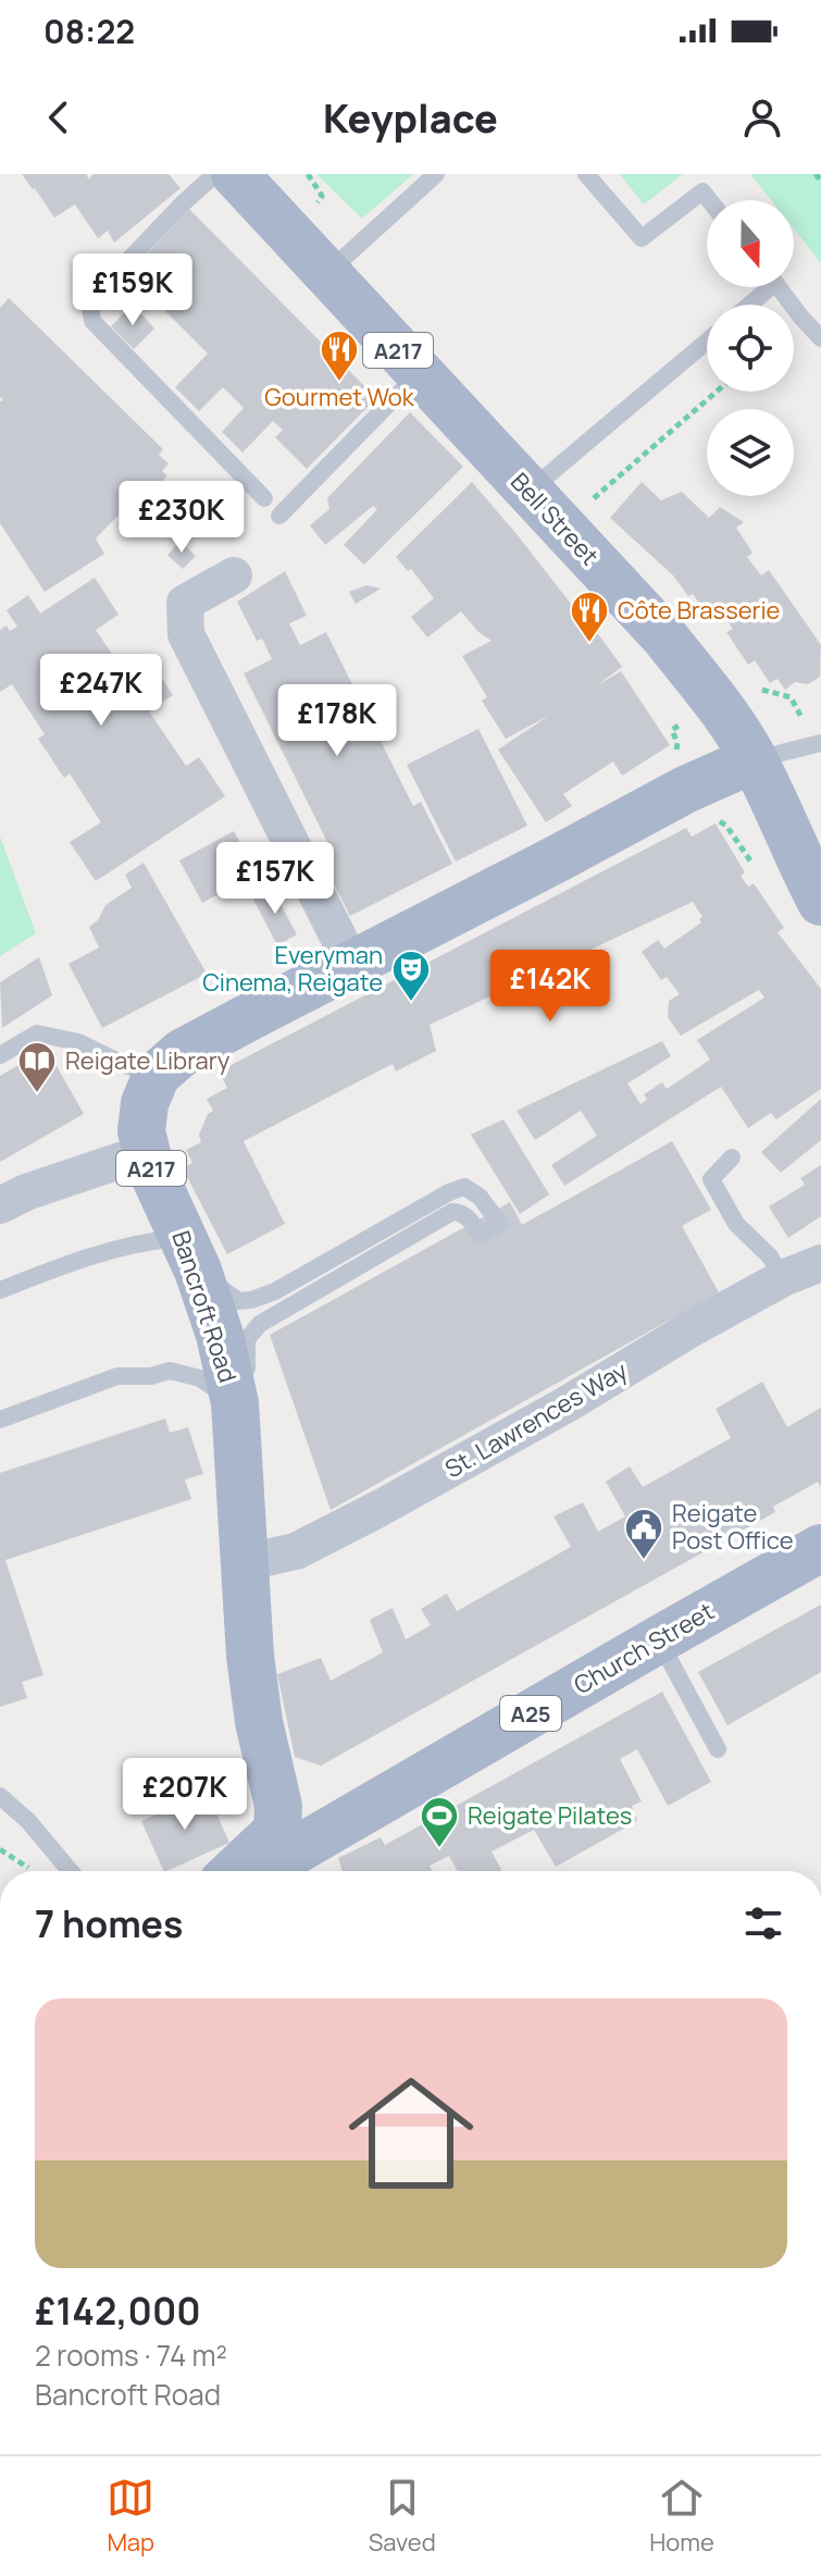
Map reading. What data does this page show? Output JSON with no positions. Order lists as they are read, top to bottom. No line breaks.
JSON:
{"streets":{"main road":["A217","Bell Street","Bancroft Road","Church Street","A25"],"street":["St. Lawrences Way"]},"crossings":[["Bancroft Road","St. Lawrences Way"]],"places":{"restaurant":["Gourmet Wok","Côte Brasserie"],"theatre":["Everyman Cinema, Reigate"],"library":["Reigate Library"],"public building":["Reigate Post Office"],"sports":["Reigate Pilates"]},"north":"bottom","page":{"status":"08:22","header":"Keyplace","price":["£159K","£230K","£247K","£178K","£157K","£142K","£207K"],"heading":"7 homes","list":[{"name":"£142,000","note":"2 rooms · 74 m² · Bancroft Road"}],"tabs":["Map","Saved","Home"]}}
